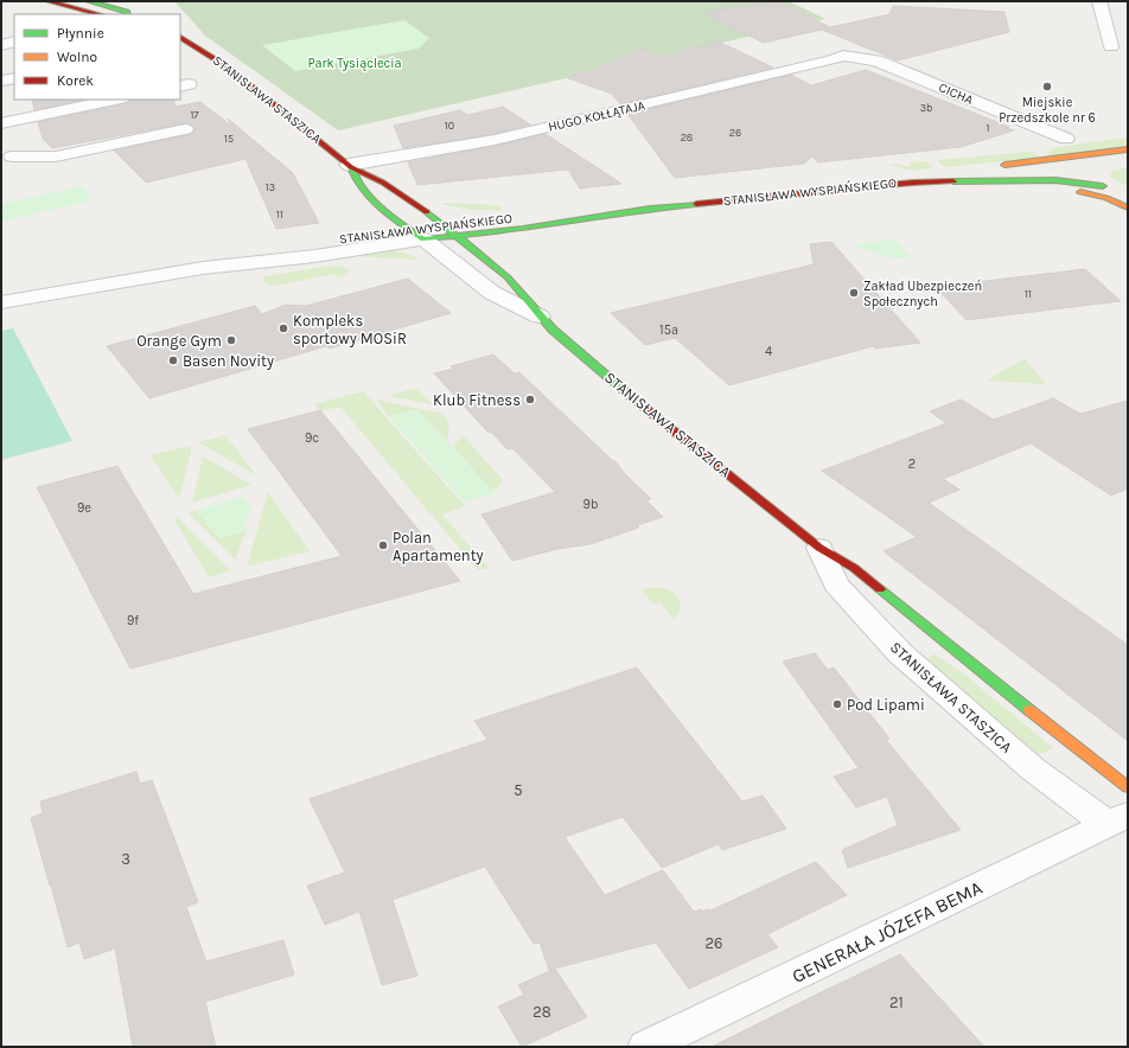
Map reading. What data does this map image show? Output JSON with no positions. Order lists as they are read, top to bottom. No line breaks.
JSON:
{"streets":{"street":["CICHA","STANISŁAWA STASZICA","HUGO KOŁŁĄTAJA","STANISŁAWA WYSPIAŃSKIEGO","GENERAŁA JÓZEFA BEMA"]},"crossings":[["CICHA","HUGO KOŁŁĄTAJA"],["STANISŁAWA STASZICA","HUGO KOŁŁĄTAJA"],["STANISŁAWA STASZICA","STANISŁAWA WYSPIAŃSKIEGO"],["STANISŁAWA STASZICA","GENERAŁA JÓZEFA BEMA"]],"parks":["Park Tysiąclecia"],"places":["Miejskie Przedszkole nr 6","Zakład Ubezpieczeń Społecznych","Kompleks sportowy MOSiR","Orange Gym","Basen Novity","Klub Fitness","Polan Apartamenty","Pod Lipami"],"house_numbers":["3b","17","10","1","26","28","15","13","11","11","15a","4","9c","2","9b","9e","9f","5","3","26","21","28"],"legend":["Płynnie","Wolno","Korek"]}
